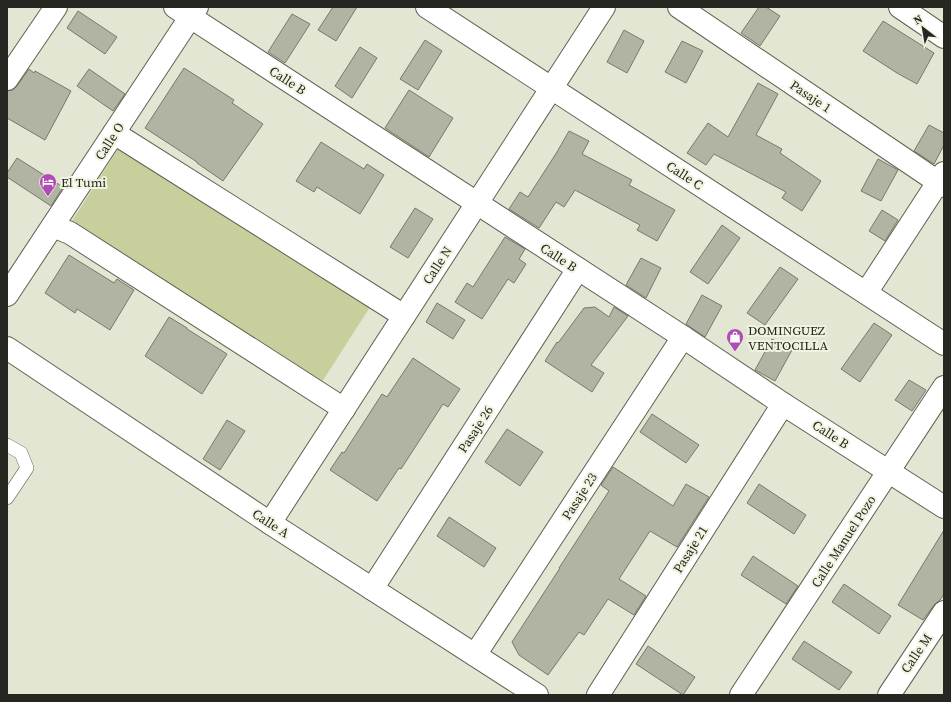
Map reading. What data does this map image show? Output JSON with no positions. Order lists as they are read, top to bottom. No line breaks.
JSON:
{"streets":{"street":["Calle B","Pasaje 1","Calle O","Calle C","Calle N","Pasaje 26","Pasaje 23","Calle A","Calle Manuel Pozo","Pasaje 21","Calle M"]},"crossings":[["Calle B","Calle O"],["Calle B","Calle N"],["Calle B","Pasaje 26"],["Calle B","Pasaje 23"],["Calle B","Calle Manuel Pozo"],["Calle B","Pasaje 21"],["Calle C","Calle N"],["Calle N","Calle A"],["Pasaje 26","Calle A"],["Pasaje 23","Calle A"]],"places":{"hotel":["El Tumi"],"shop":["DOMINGUEZ VENTOCILLA"]},"north":"top left"}
